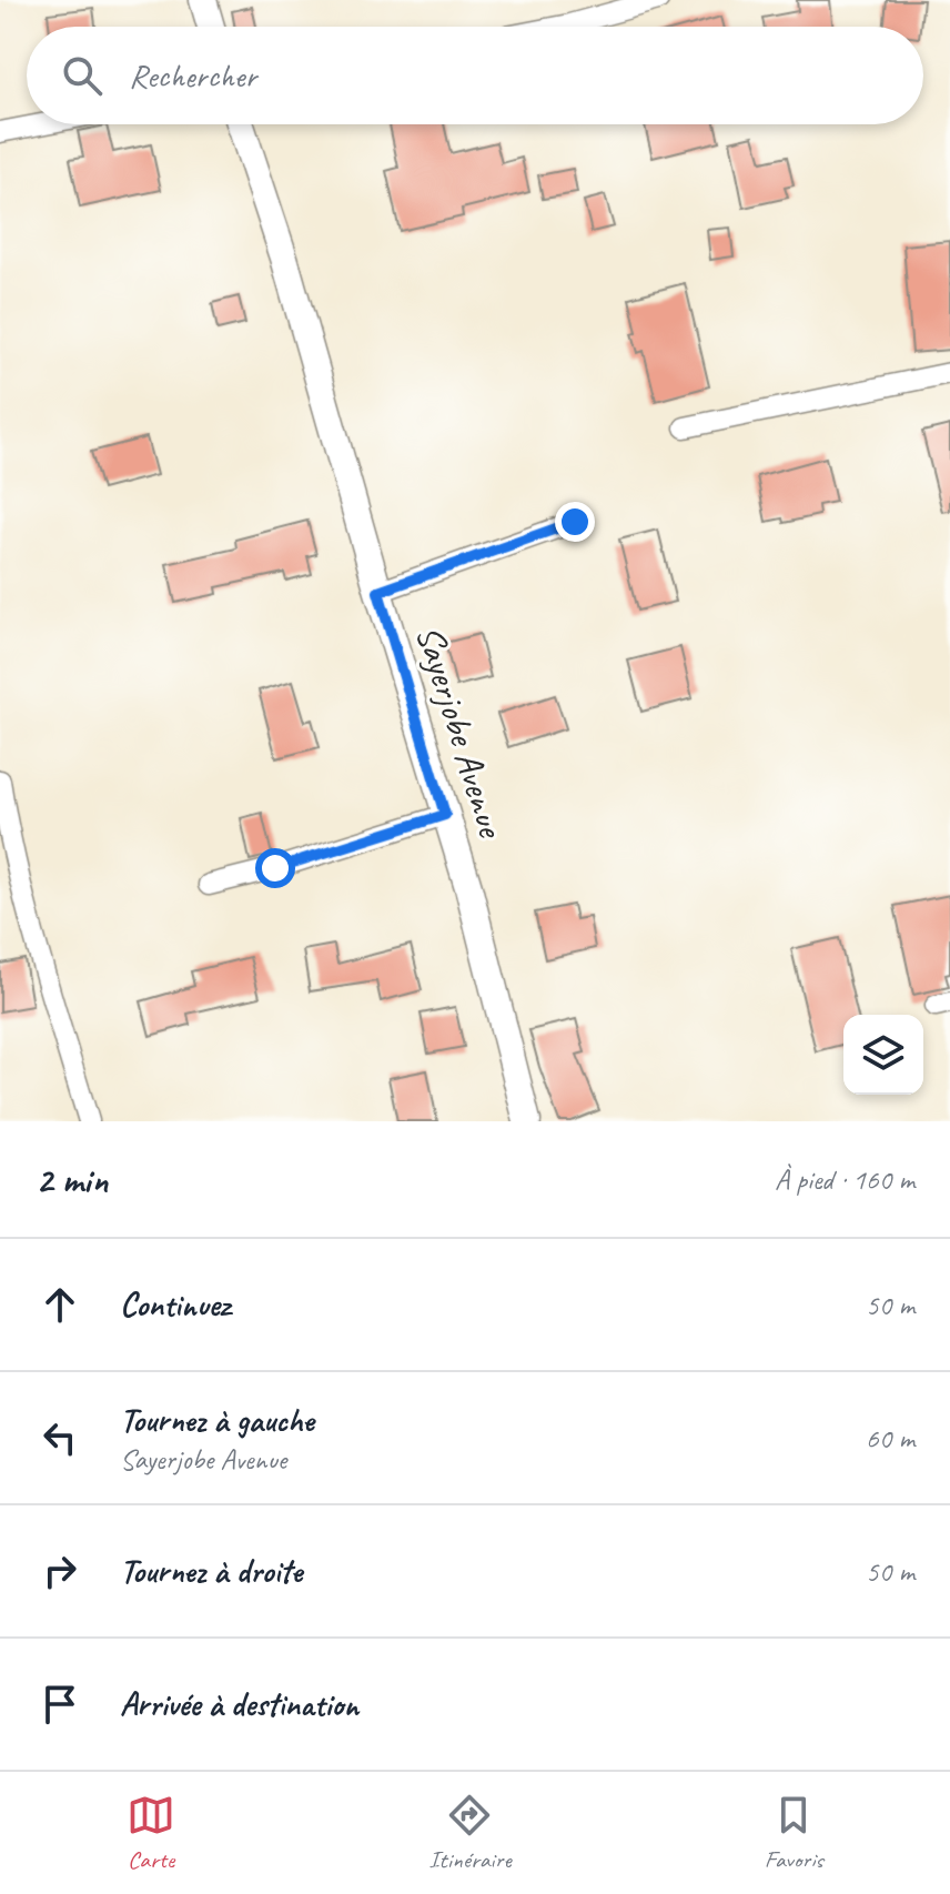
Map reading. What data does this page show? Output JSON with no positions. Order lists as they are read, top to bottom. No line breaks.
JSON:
{"streets":{"street":["Sayerjobe Avenue"]},"page":{"search":"Rechercher","heading":["2 min","À pied · 160 m"],"list":[["Continuez","50 m"],["Tournez à gauche","Sayerjobe Avenue","60 m"],["Tournez à droite","50 m"],"Arrivée à destination"],"nav":["Carte","Itinéraire","Favoris"]}}
